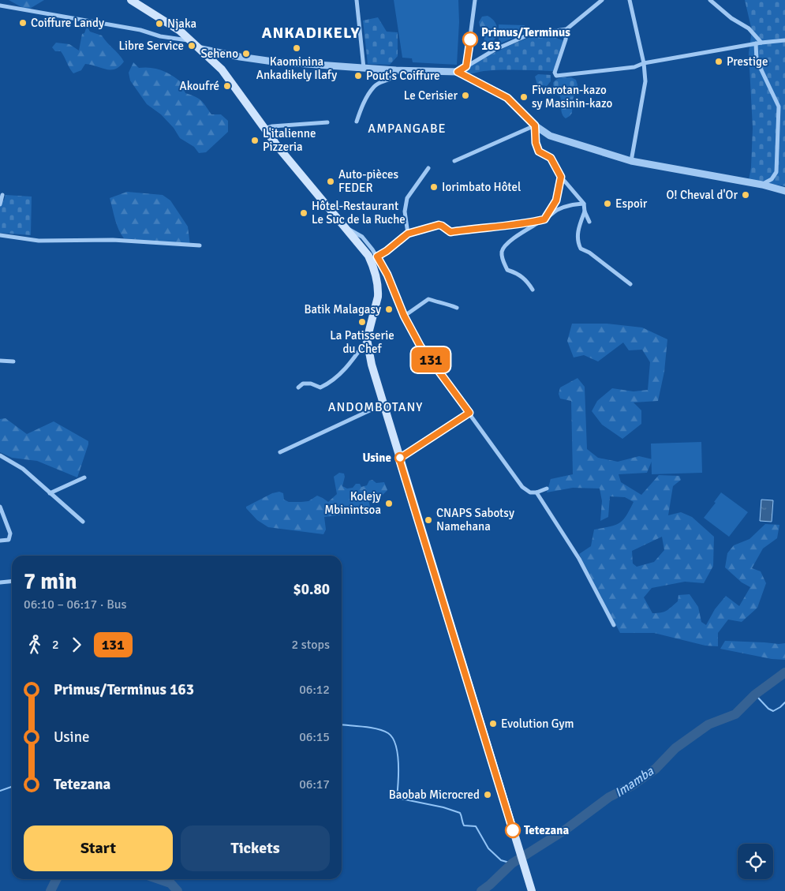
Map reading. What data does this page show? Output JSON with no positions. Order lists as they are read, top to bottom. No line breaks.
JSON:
{"districts":["ANKADIKELY","AMPANGABE","ANDOMBOTANY"],"water":["Imamba"],"places":["Coiffure Landy","Njaka","Primus/Terminus 163","Libre Service","Kaominina Ankadikely Ilafy","Seheno","Prestige","Pout's Coiffure","Akoufré","Le Cerisier","Fivarotan-kazo sy Masinin-kazo","L'italienne Pizzeria","Auto-pièces FEDER","Iorimbato Hôtel","O! Cheval d'Or","Espoir","Hôtel-Restaurant Le Suc de la Ruche","Batik Malagasy","La Patisserie du Chef","Usine","Kolejy Mbinintsoa","CNAPS Sabotsy Namehana","Evolution Gym","Baobab Microcred","Tetezana"],"lines":["bus line 131"],"page":{"on_map":"131","heading":["7 min","06:10 – 06:17 · Bus","$0.80"],"legs":["2","131","2 stops"],"list":[{"name":"Primus/Terminus 163","value":"06:12"},{"name":"Usine","value":"06:15"},{"name":"Tetezana","value":"06:17"}],"buttons":["Start","Tickets"]}}
